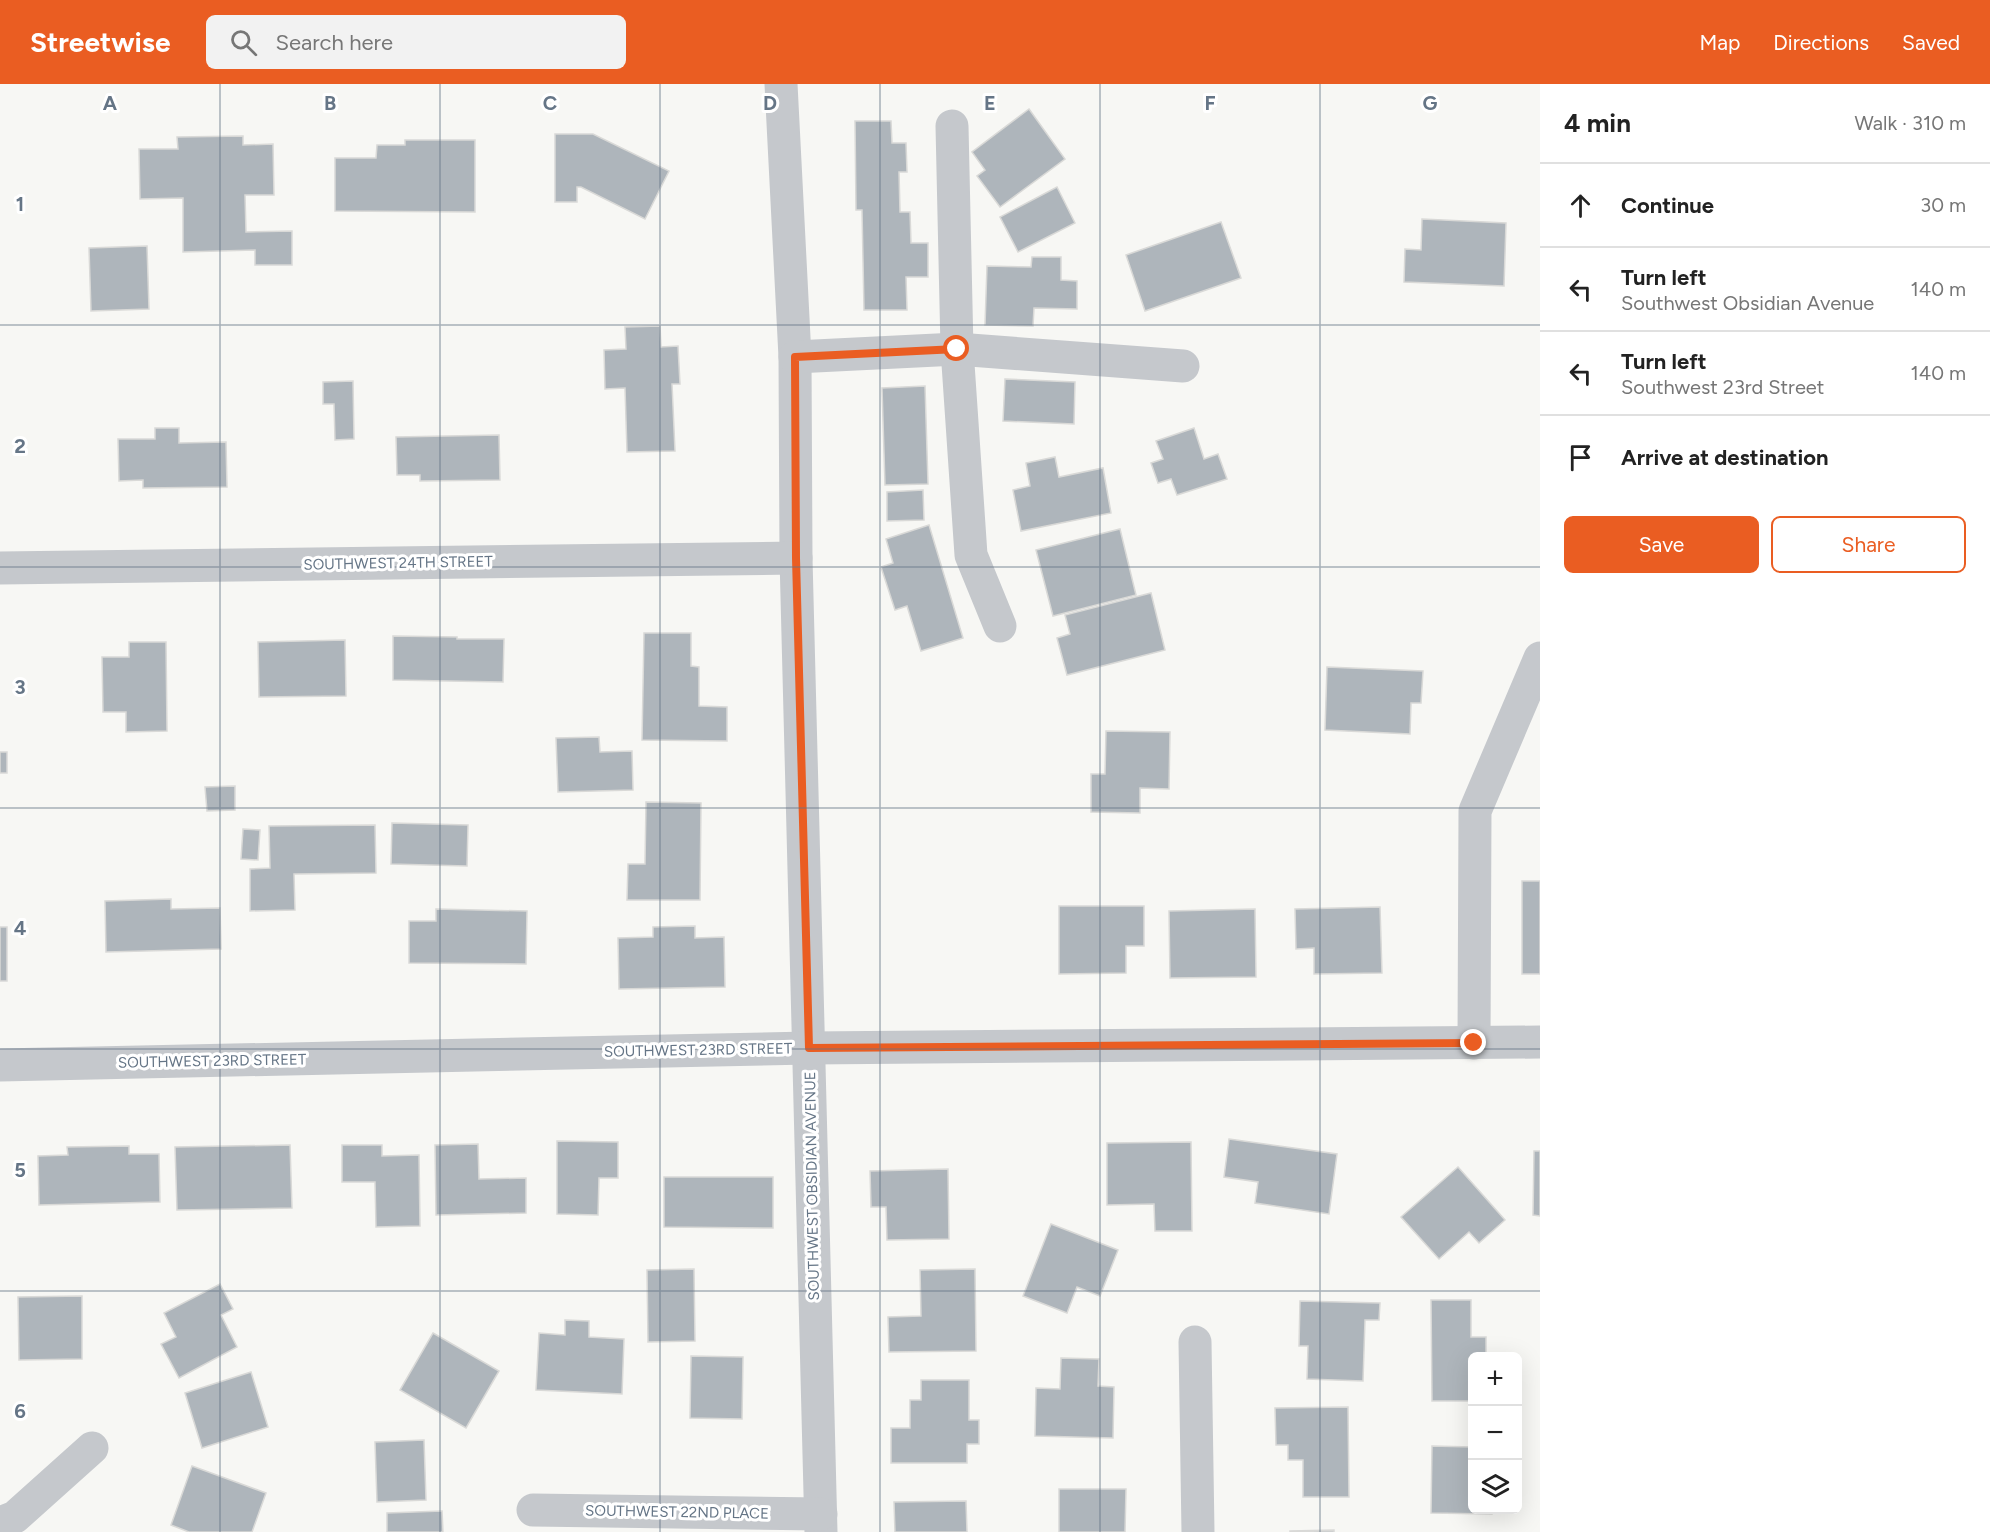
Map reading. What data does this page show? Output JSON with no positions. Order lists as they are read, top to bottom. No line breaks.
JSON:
{"streets":{"street":["SOUTHWEST 24TH STREET","SOUTHWEST 23RD STREET","SOUTHWEST OBSIDIAN AVENUE","SOUTHWEST 22ND PLACE"]},"crossings":[["SOUTHWEST 24TH STREET","SOUTHWEST OBSIDIAN AVENUE"],["SOUTHWEST 23RD STREET","SOUTHWEST OBSIDIAN AVENUE"],["SOUTHWEST OBSIDIAN AVENUE","SOUTHWEST 22ND PLACE"]],"page":{"header":"Streetwise","search":"Search here","nav":["Map","Directions","Saved"],"heading":["4 min","Walk · 310 m"],"list":[["Continue","30 m"],["Turn left","Southwest Obsidian Avenue","140 m"],["Turn left","Southwest 23rd Street","140 m"],"Arrive at destination"],"buttons":["Save","Share"],"map_buttons":["+","−"]},"grid":{"columns":["A","B","C","D","E","F","G"],"rows":["1","2","3","4","5","6"]}}
